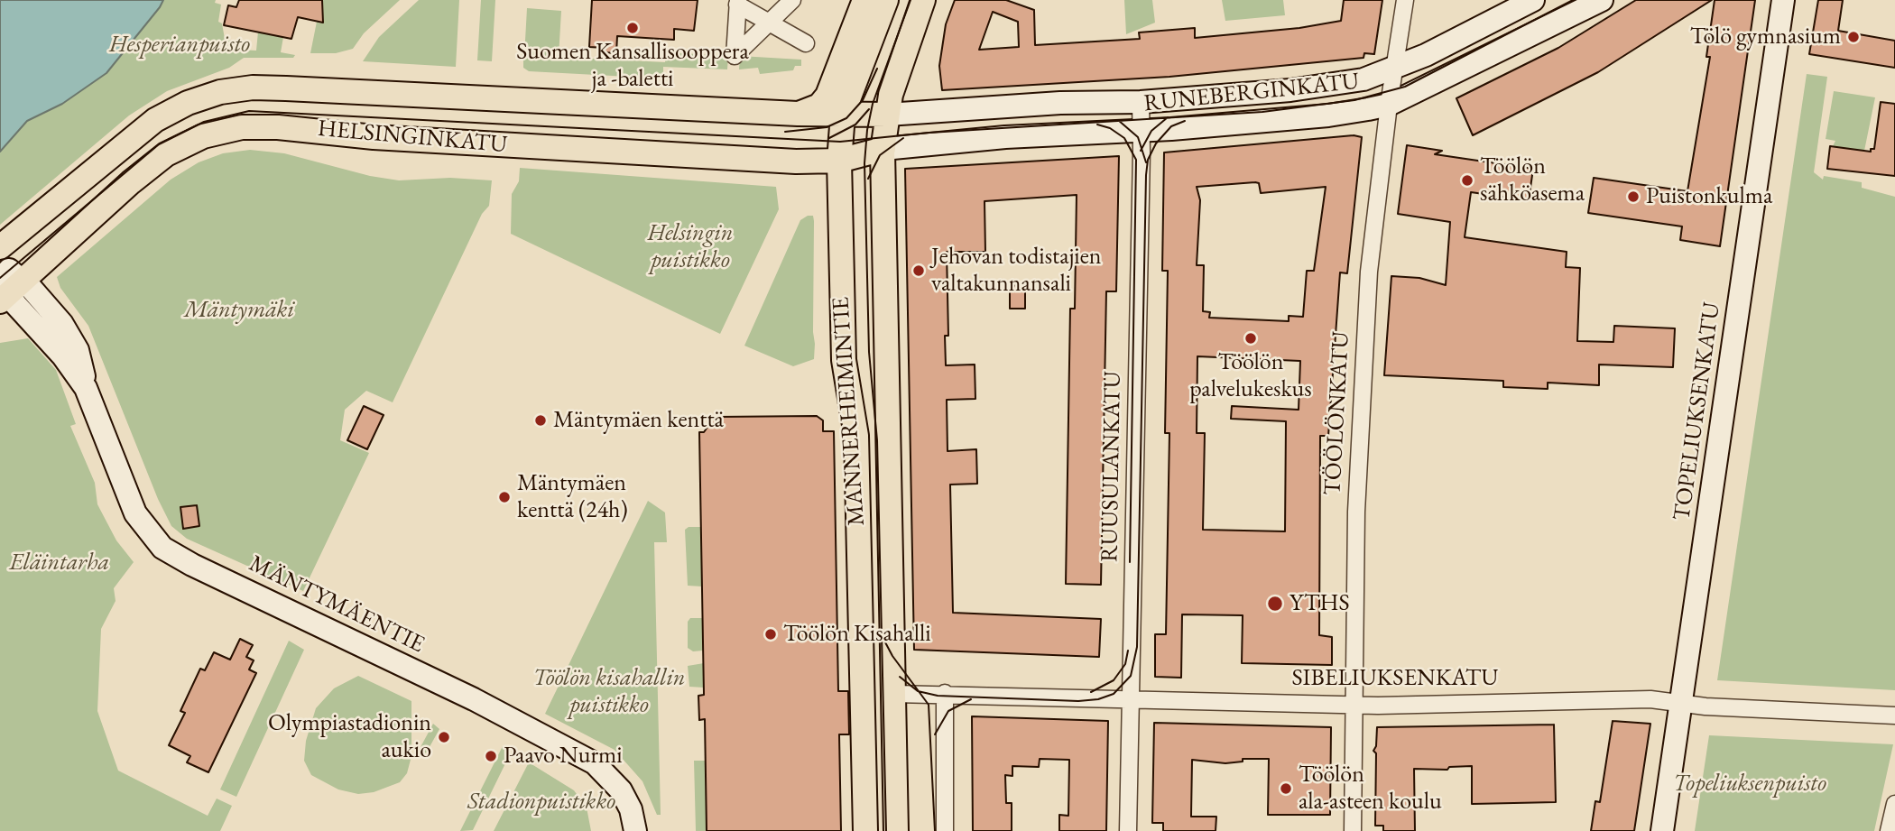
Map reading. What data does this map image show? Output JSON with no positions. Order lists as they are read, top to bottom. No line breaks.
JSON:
{"streets":{"main road":["RUNEBERGINKATU","HELSINGINKATU","MANNERHEIMINTIE","TOPELIUKSENKATU","MÄNTYMÄENTIE"],"street":["TÖÖLÖNKATU","RUUSULANKATU","SIBELIUKSENKATU"]},"crossings":[["RUNEBERGINKATU","HELSINGINKATU"],["RUNEBERGINKATU","MANNERHEIMINTIE"],["RUNEBERGINKATU","TÖÖLÖNKATU"],["RUNEBERGINKATU","RUUSULANKATU"],["HELSINGINKATU","MANNERHEIMINTIE"],["HELSINGINKATU","MÄNTYMÄENTIE"],["MANNERHEIMINTIE","SIBELIUKSENKATU"],["TOPELIUKSENKATU","SIBELIUKSENKATU"],["TÖÖLÖNKATU","SIBELIUKSENKATU"],["RUUSULANKATU","SIBELIUKSENKATU"]],"parks":["Hesperianpuisto","Helsingin puistikko","Mäntymäki","Eläintarha","Töölön kisahallin puistikko","Topeliuksenpuisto","Stadionpuistikko"],"places":["Suomen Kansallisooppera ja -baletti","Tölö gymnasium","Töölön sähköasema","Puistonkulma","Jehovan todistajien valtakunnansali","Töölön palvelukeskus","Mäntymäen kenttä","Mäntymäen kenttä (24h)","YTHS","Töölön Kisahalli","Olympiastadionin aukio","Paavo Nurmi","Töölön ala-asteen koulu"]}
